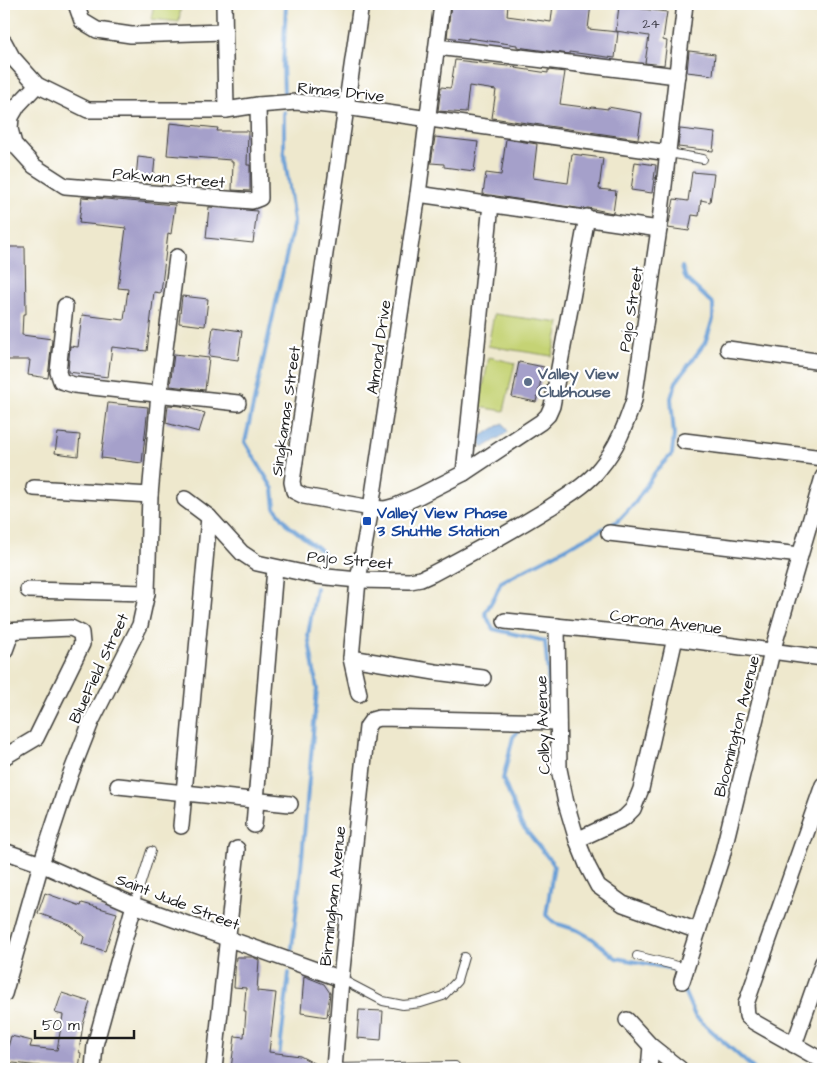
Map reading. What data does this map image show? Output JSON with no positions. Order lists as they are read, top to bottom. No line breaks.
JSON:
{"streets":{"street":["Rimas Drive","Pakwan Street","Pajo Street","Almond Drive","Singkamas Street","Corona Avenue","BlueField Street","Colby Avenue","Bloomington Avenue","Birmingham Avenue","Saint Jude Street"]},"crossings":[["Rimas Drive","Pakwan Street"],["Rimas Drive","Pajo Street"],["Rimas Drive","Almond Drive"],["Rimas Drive","Singkamas Street"],["Pajo Street","Almond Drive"],["Almond Drive","Singkamas Street"],["Corona Avenue","Colby Avenue"],["Corona Avenue","Bloomington Avenue"],["BlueField Street","Saint Jude Street"],["Colby Avenue","Bloomington Avenue"],["Colby Avenue","Birmingham Avenue"],["Birmingham Avenue","Saint Jude Street"]],"places":{"other":["Valley View Clubhouse"],"transit":["Valley View Phase 3 Shuttle Station"]},"house_numbers":["24"],"scale_bar":"50 m"}
